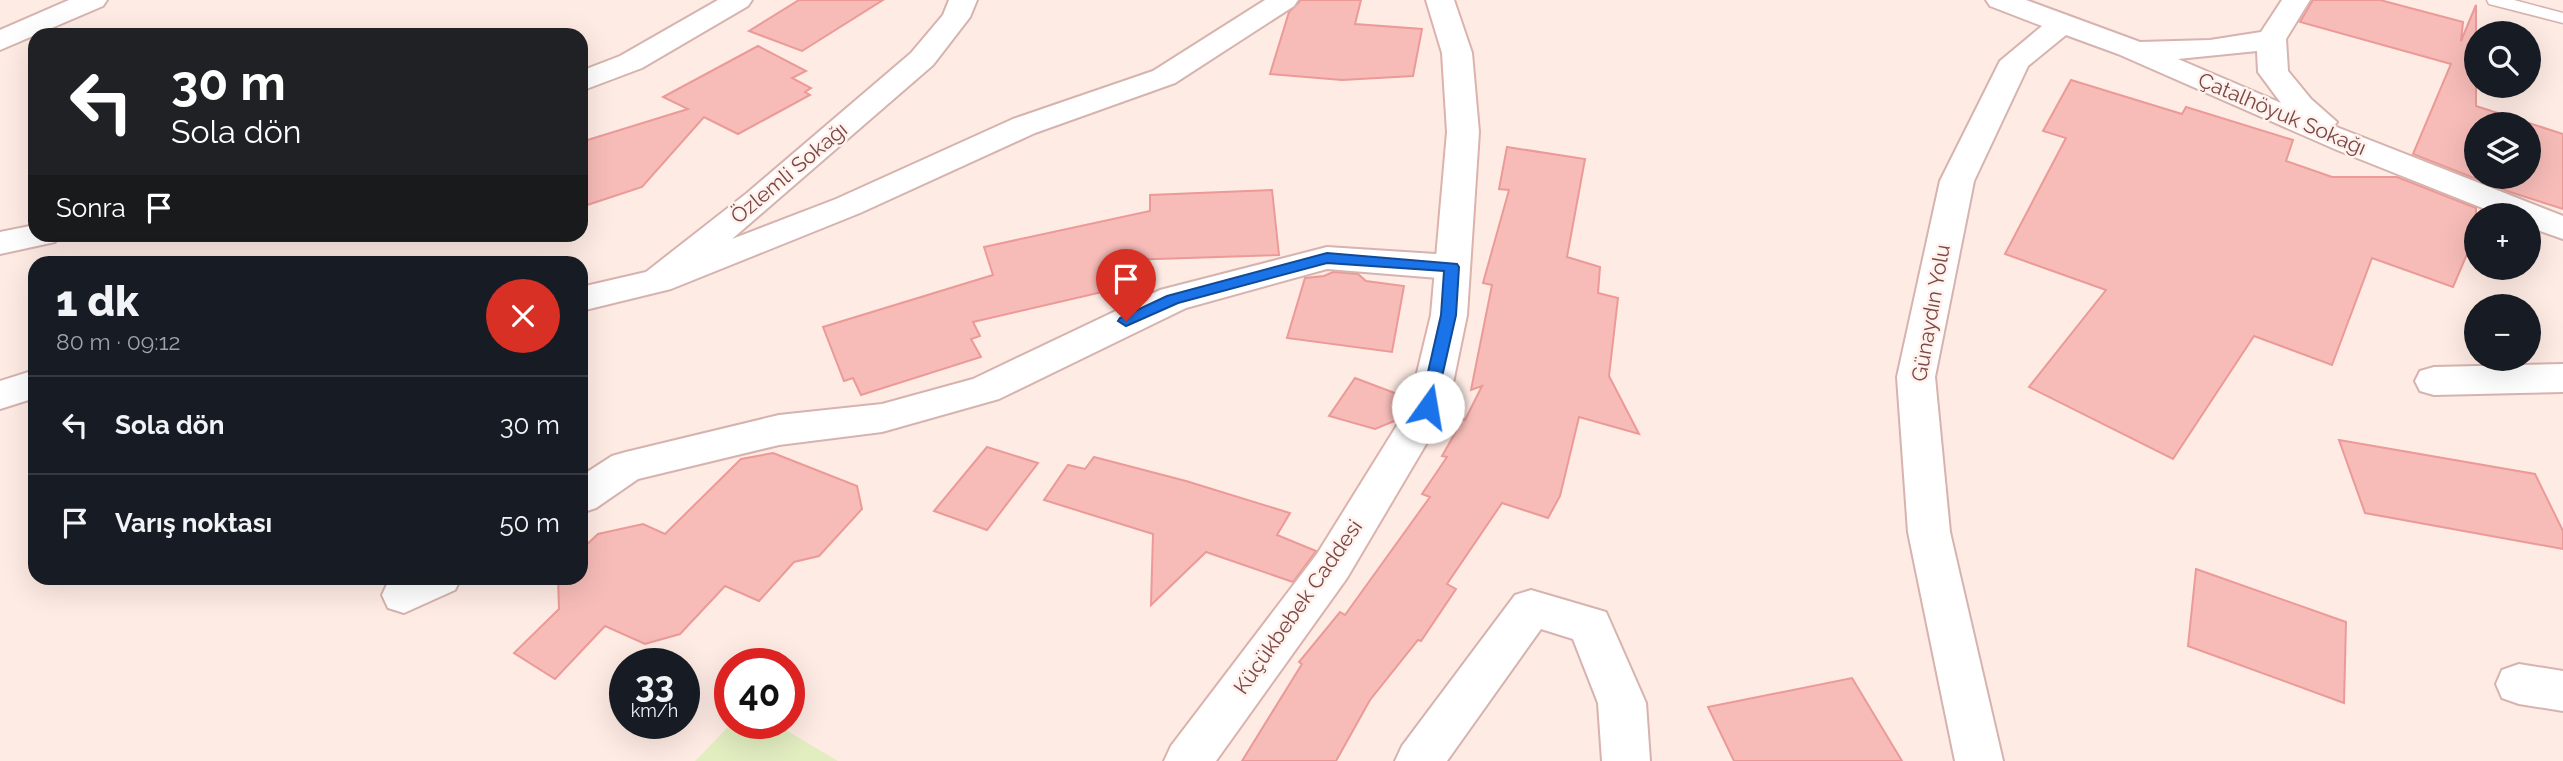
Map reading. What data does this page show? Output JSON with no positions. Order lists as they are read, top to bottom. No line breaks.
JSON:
{"streets":{"street":["Çatalhöyuk Sokağı","Özlemli Sokağı","Günaydın Yolu","Küçükbebek Caddesi"]},"crossings":[["Çatalhöyuk Sokağı","Günaydın Yolu"]],"page":{"map_buttons":["+","−"],"turn":["30 m","Sola dön"],"then":"Sonra","heading":["1 dk","80 m · 09:12"],"list":[{"name":"Sola dön","value":"30 m"},{"name":"Varış noktası","value":"50 m"}],"speed":"33 km/h","limit":"40"}}
